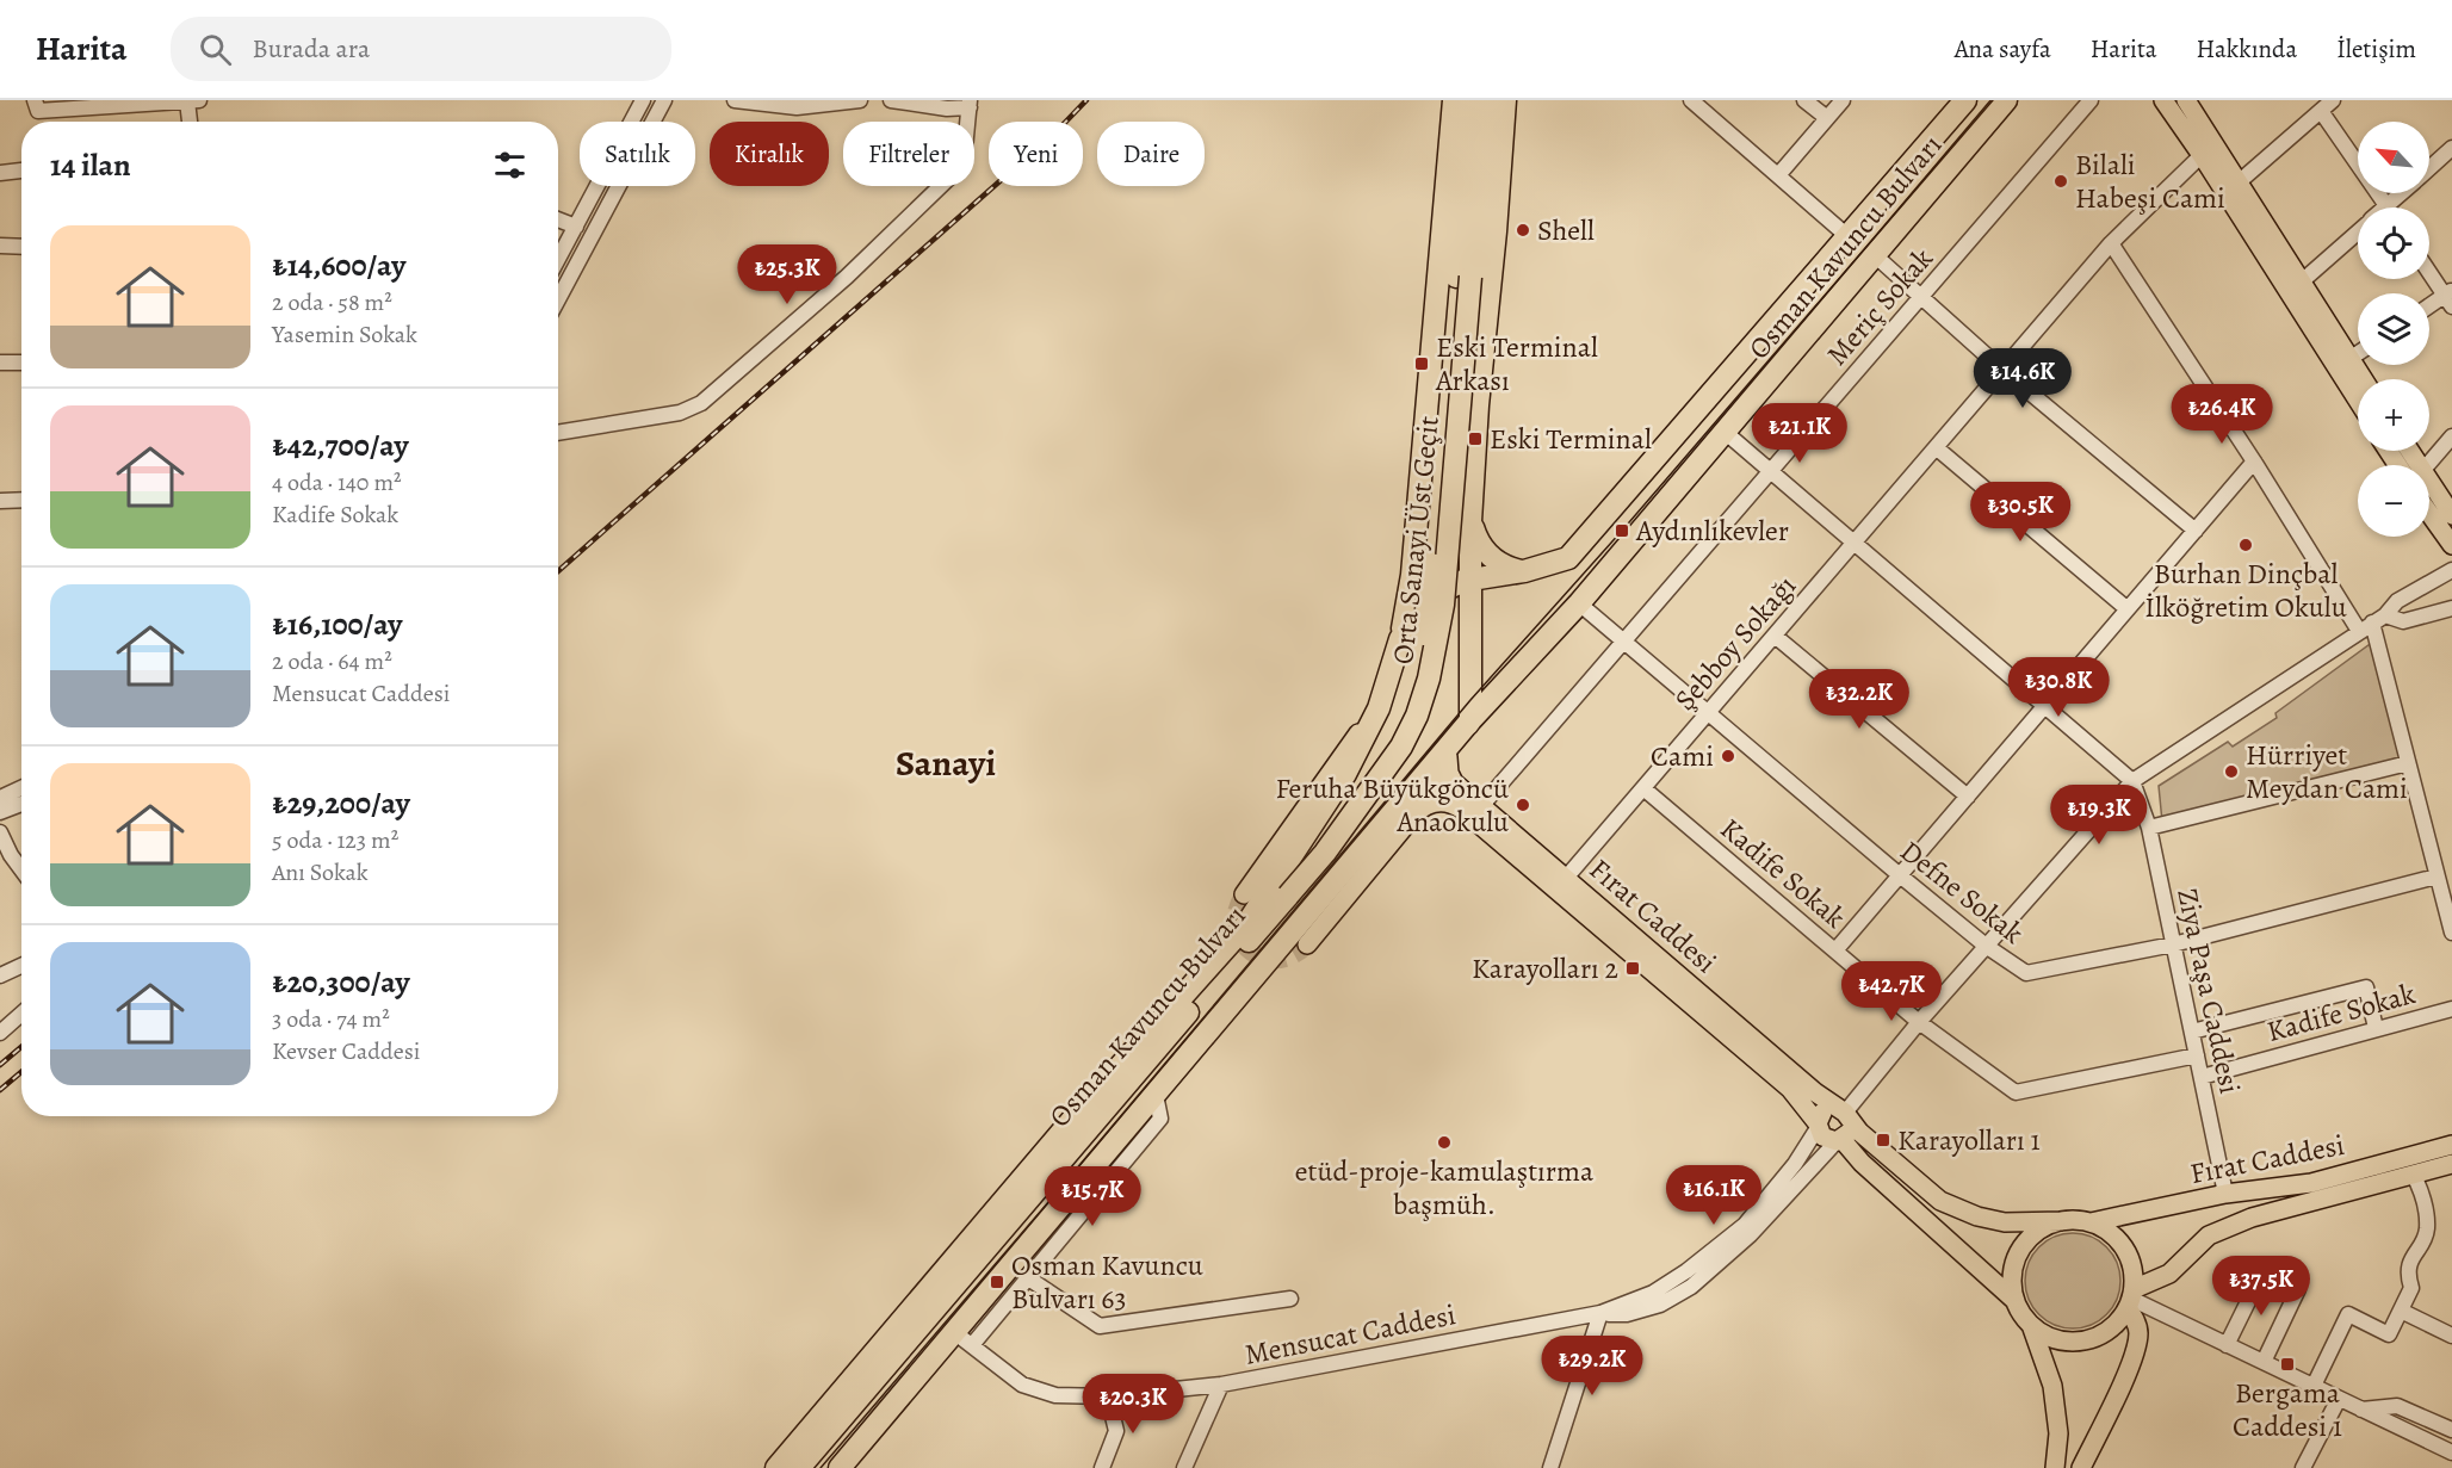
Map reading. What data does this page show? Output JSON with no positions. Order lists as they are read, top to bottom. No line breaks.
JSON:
{"streets":{"highway":["Osman Kavuncu Bulvarı","Orta Sanayi Üst Geçit"],"main road":["Fırat Caddesi"],"street":["Meriç Sokak","Şebboy Sokağı","Kadife Sokak","Defne Sokak","Ziya Paşa Caddesi","Mensucat Caddesi"]},"crossings":[["Osman Kavuncu Bulvarı","Orta Sanayi Üst Geçit"],["Osman Kavuncu Bulvarı","Defne Sokak"],["Osman Kavuncu Bulvarı","Ziya Paşa Caddesi"],["Meriç Sokak","Defne Sokak"],["Meriç Sokak","Fırat Caddesi"],["Meriç Sokak","Ziya Paşa Caddesi"],["Şebboy Sokağı","Kadife Sokak"],["Şebboy Sokağı","Defne Sokak"],["Şebboy Sokağı","Fırat Caddesi"],["Şebboy Sokağı","Ziya Paşa Caddesi"],["Kadife Sokak","Ziya Paşa Caddesi"],["Defne Sokak","Ziya Paşa Caddesi"],["Fırat Caddesi","Ziya Paşa Caddesi"],["Fırat Caddesi","Mensucat Caddesi"]],"districts":["Sanayi"],"places":{"other":["Bilali Habeşi Cami","Shell","Burhan Dinçbal İlköğretim Okulu","Cami","Hürriyet Meydan Cami","Feruha Büyükgöncü Anaokulu","etüd-proje-kamulaştırma başmüh."],"transit":["Eski Terminal Arkası","Eski Terminal","Aydınlıkevler","Karayolları 2","Karayolları 1","Osman Kavuncu Bulvarı 63","Bergama Caddesi 1"]},"north":"top left","page":{"header":"Harita","search":"Burada ara","nav":["Ana sayfa","Harita","Hakkında","İletişim"],"map_buttons":["+","−"],"chip":["Satılık","Kiralık","Filtreler","Yeni","Daire"],"heading":"14 ilan","list":[{"name":"₺14,600/ay","note":"2 oda · 58 m² · Yasemin Sokak"},{"name":"₺42,700/ay","note":"4 oda · 140 m² · Kadife Sokak"},{"name":"₺16,100/ay","note":"2 oda · 64 m² · Mensucat Caddesi"},{"name":"₺29,200/ay","note":"5 oda · 123 m² · Anı Sokak"},{"name":"₺20,300/ay","note":"3 oda · 74 m² · Kevser Caddesi"}],"price":["₺25.3K","₺14.6K","₺26.4K","₺21.1K","₺30.5K","₺30.8K","₺32.2K","₺19.3K","₺42.7K","₺16.1K","₺15.7K","₺37.5K","₺29.2K","₺20.3K"]}}
